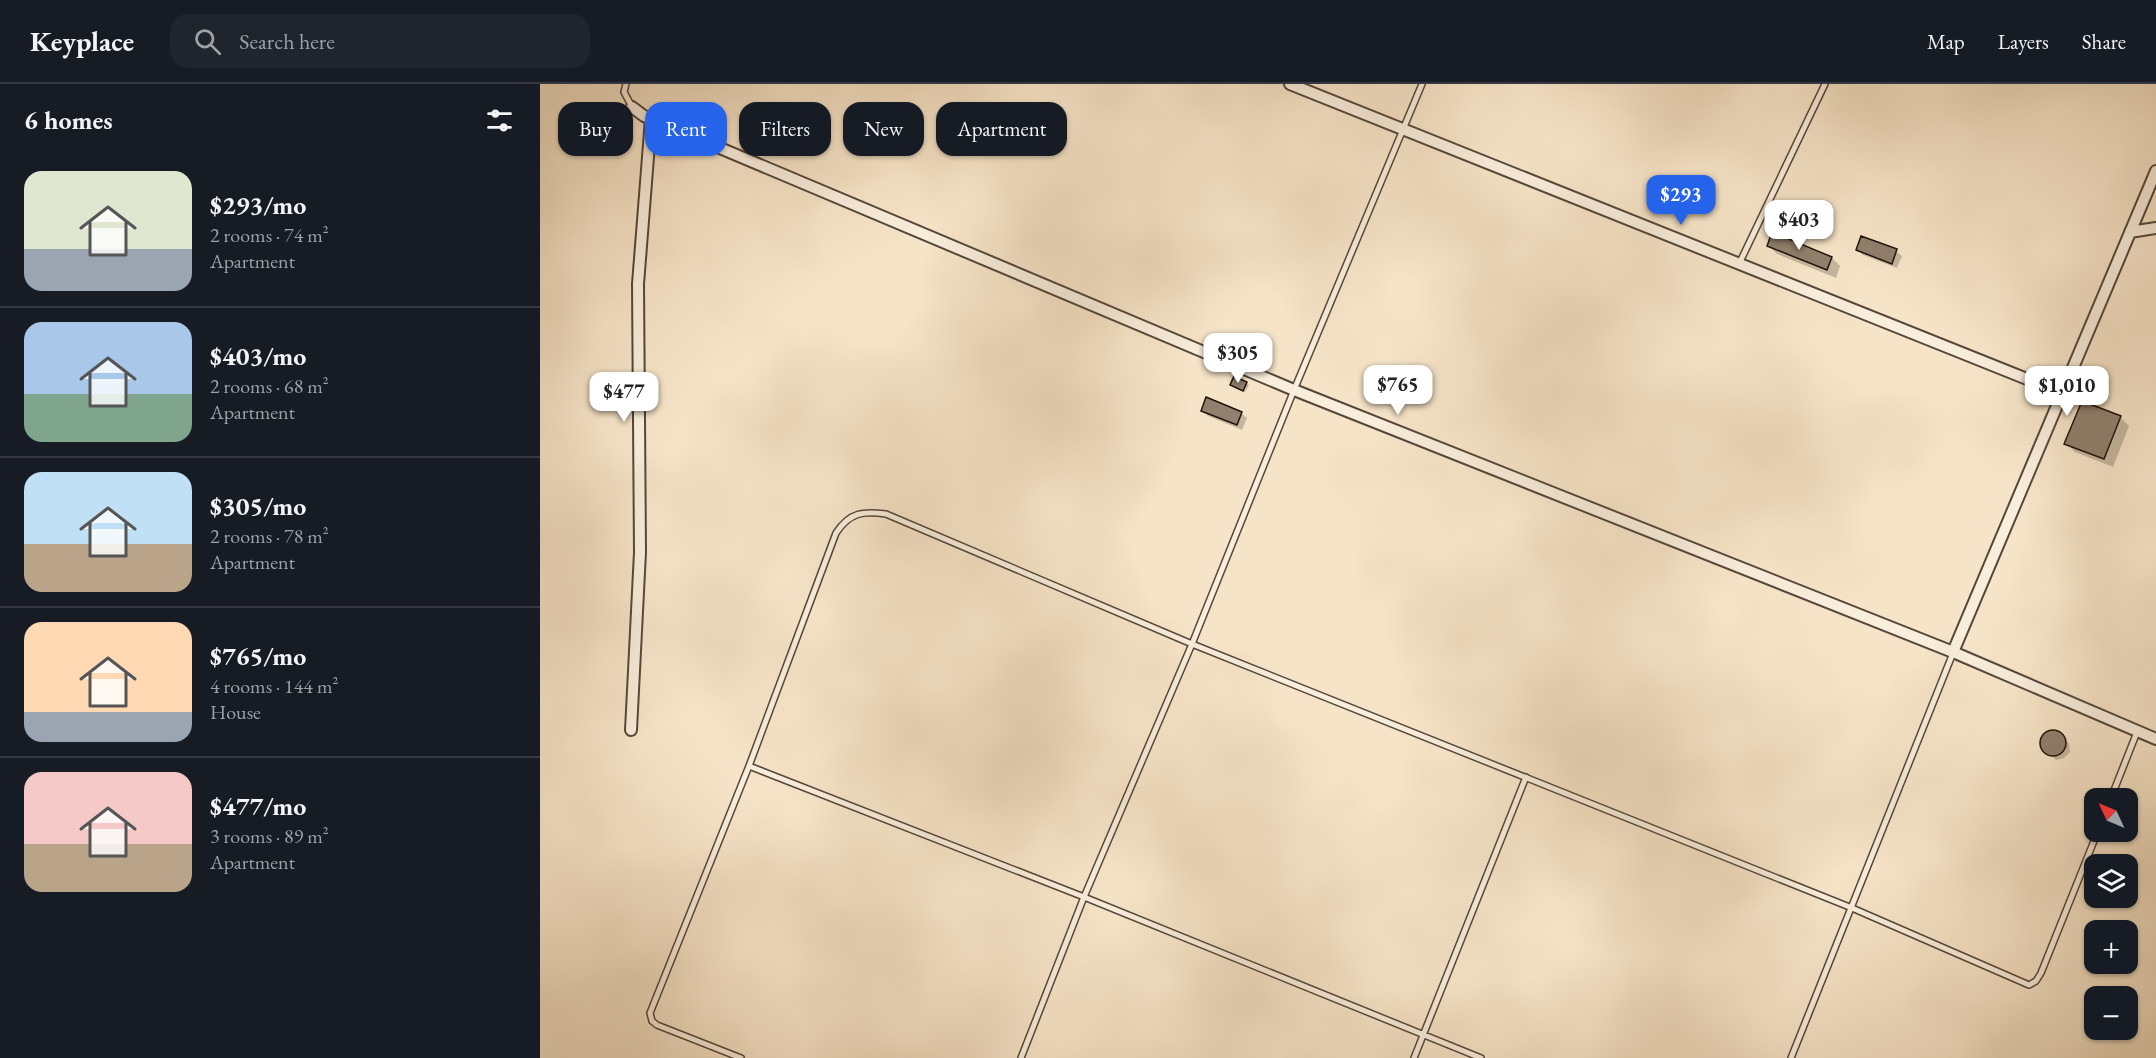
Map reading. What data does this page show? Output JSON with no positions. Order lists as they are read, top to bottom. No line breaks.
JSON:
{"north":"top left","page":{"header":"Keyplace","search":"Search here","nav":["Map","Layers","Share"],"heading":"6 homes","chip":["Buy","Rent","Filters","New","Apartment"],"list":[{"name":"$293/mo","note":"2 rooms · 74 m² · Apartment"},{"name":"$403/mo","note":"2 rooms · 68 m² · Apartment"},{"name":"$305/mo","note":"2 rooms · 78 m² · Apartment"},{"name":"$765/mo","note":"4 rooms · 144 m² · House"},{"name":"$477/mo","note":"3 rooms · 89 m² · Apartment"}],"price":["$293","$403","$305","$765","$1,010","$477"],"map_buttons":["+","−"]}}
